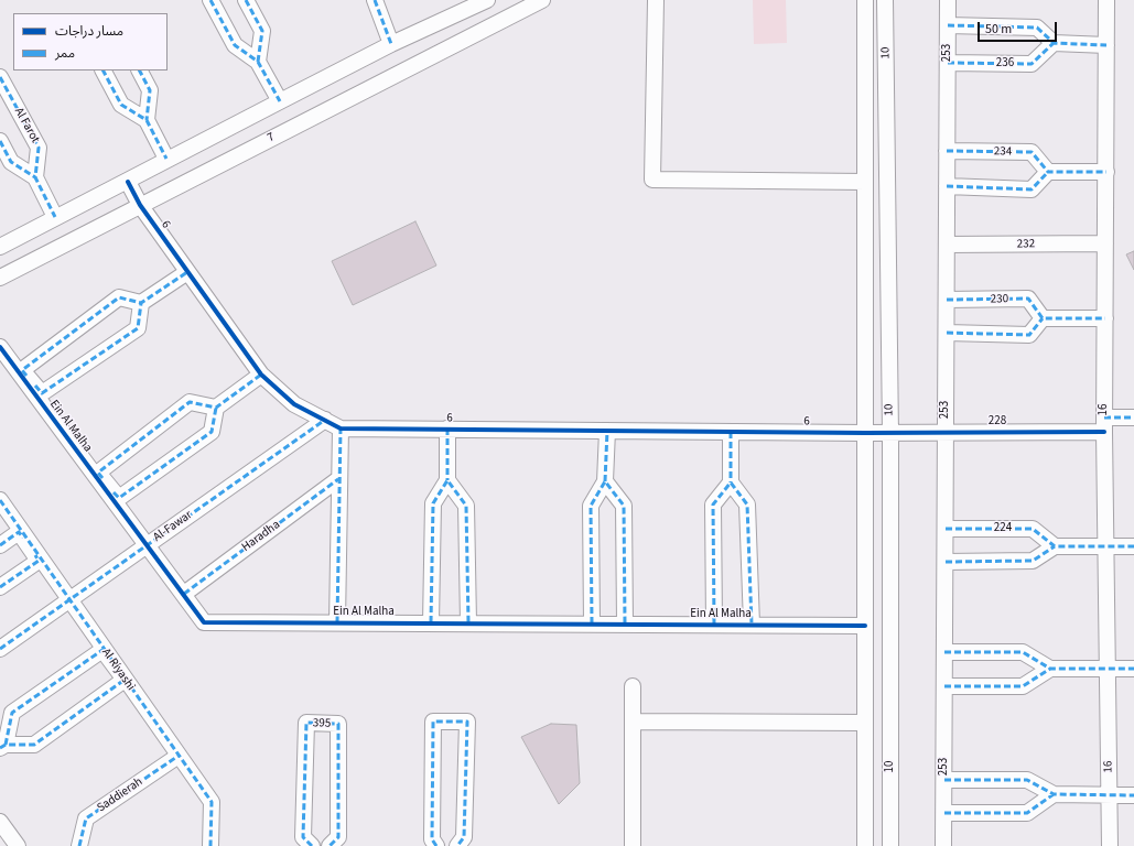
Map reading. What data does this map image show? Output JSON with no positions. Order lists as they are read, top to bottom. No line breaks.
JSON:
{"streets":{"street":["10","253","236","Al Farot","7","234","6","232","230","16","228","Ein Al Malha","Al-Fawar","224","Haradha","Al Riyashi","395","Saddierah"]},"crossings":[["10","6"],["10","228"],["10","Ein Al Malha"],["253","236"],["253","234"],["253","232"],["253","230"],["253","228"],["253","224"],["7","6"],["6","228"],["6","Al-Fawar"],["232","16"],["16","228"],["Ein Al Malha","Al-Fawar"],["Ein Al Malha","Haradha"],["Al-Fawar","Al Riyashi"],["Al Riyashi","Saddierah"]],"legend":["مسار دراجات","ممر"],"scale_bar":"50 m"}
